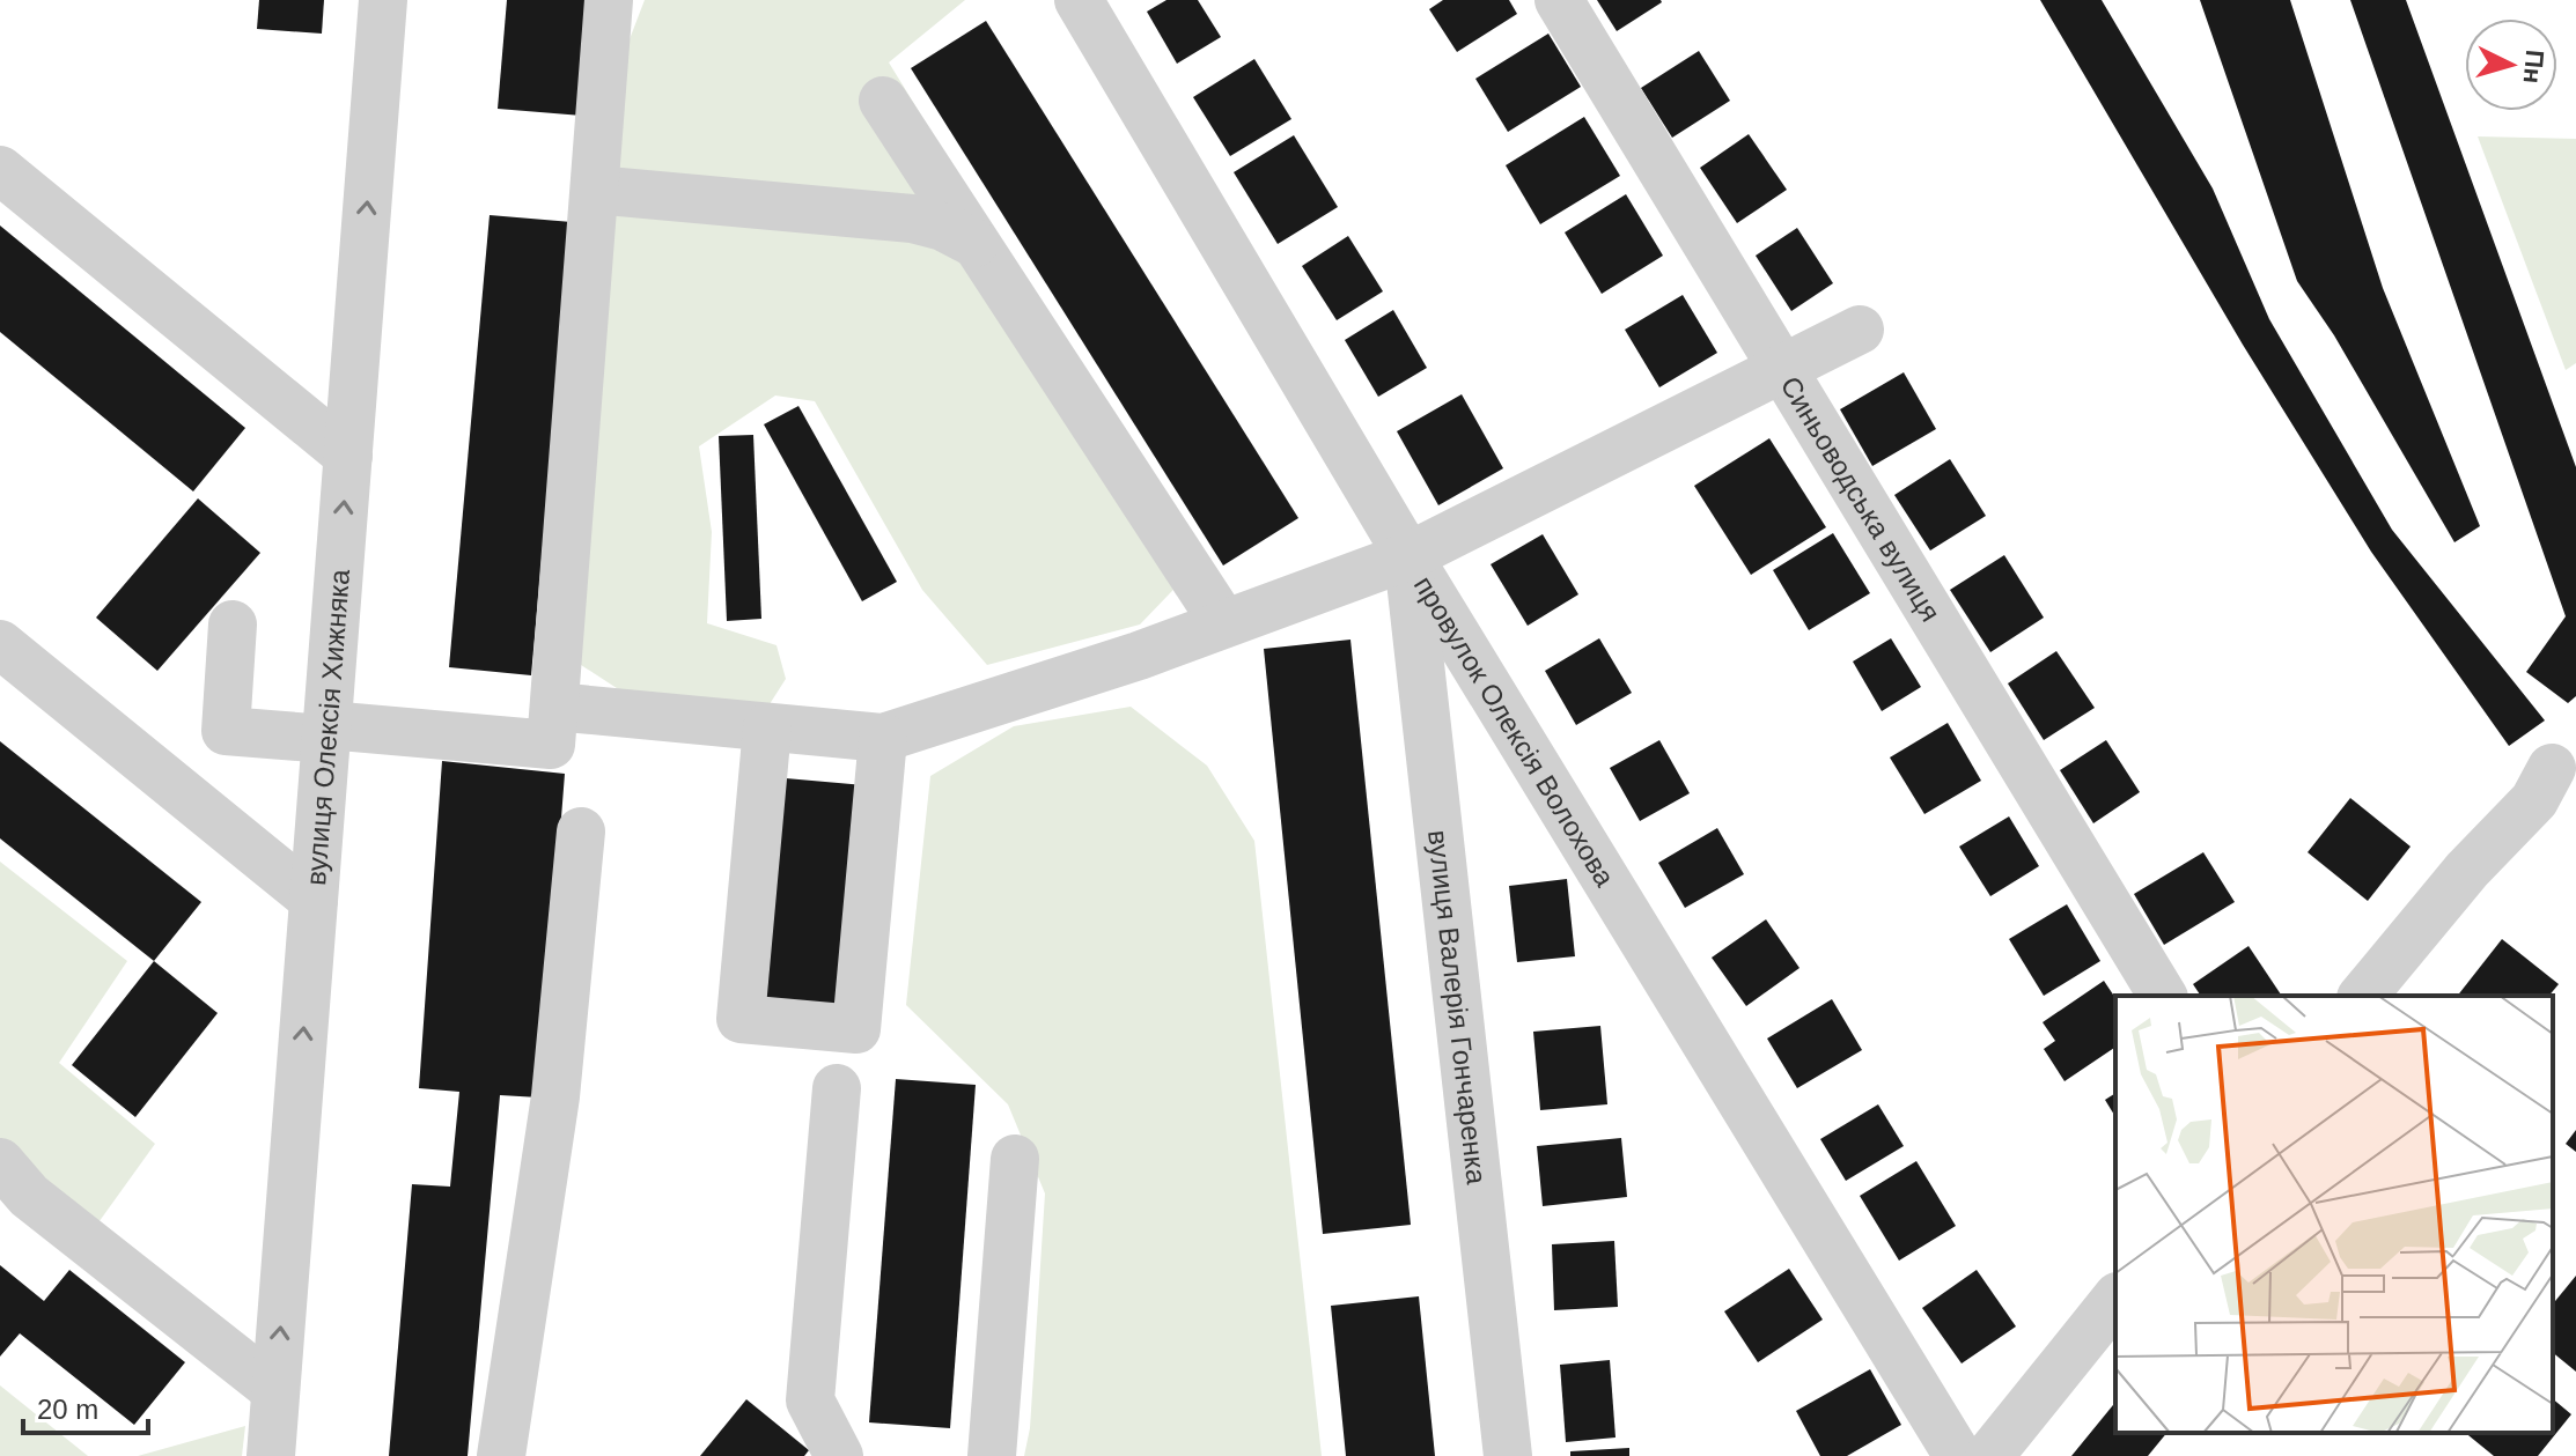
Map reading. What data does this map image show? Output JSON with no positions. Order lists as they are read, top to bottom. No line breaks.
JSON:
{"streets":{"street":["Синьоводська вулиця","вулиця Олексія Хижняка","провулок Олексія Волохова","вулиця Валерія Гончаренка"]},"crossings":[["провулок Олексія Волохова","вулиця Валерія Гончаренка"]],"scale_bar":"20 m","north":"right"}
